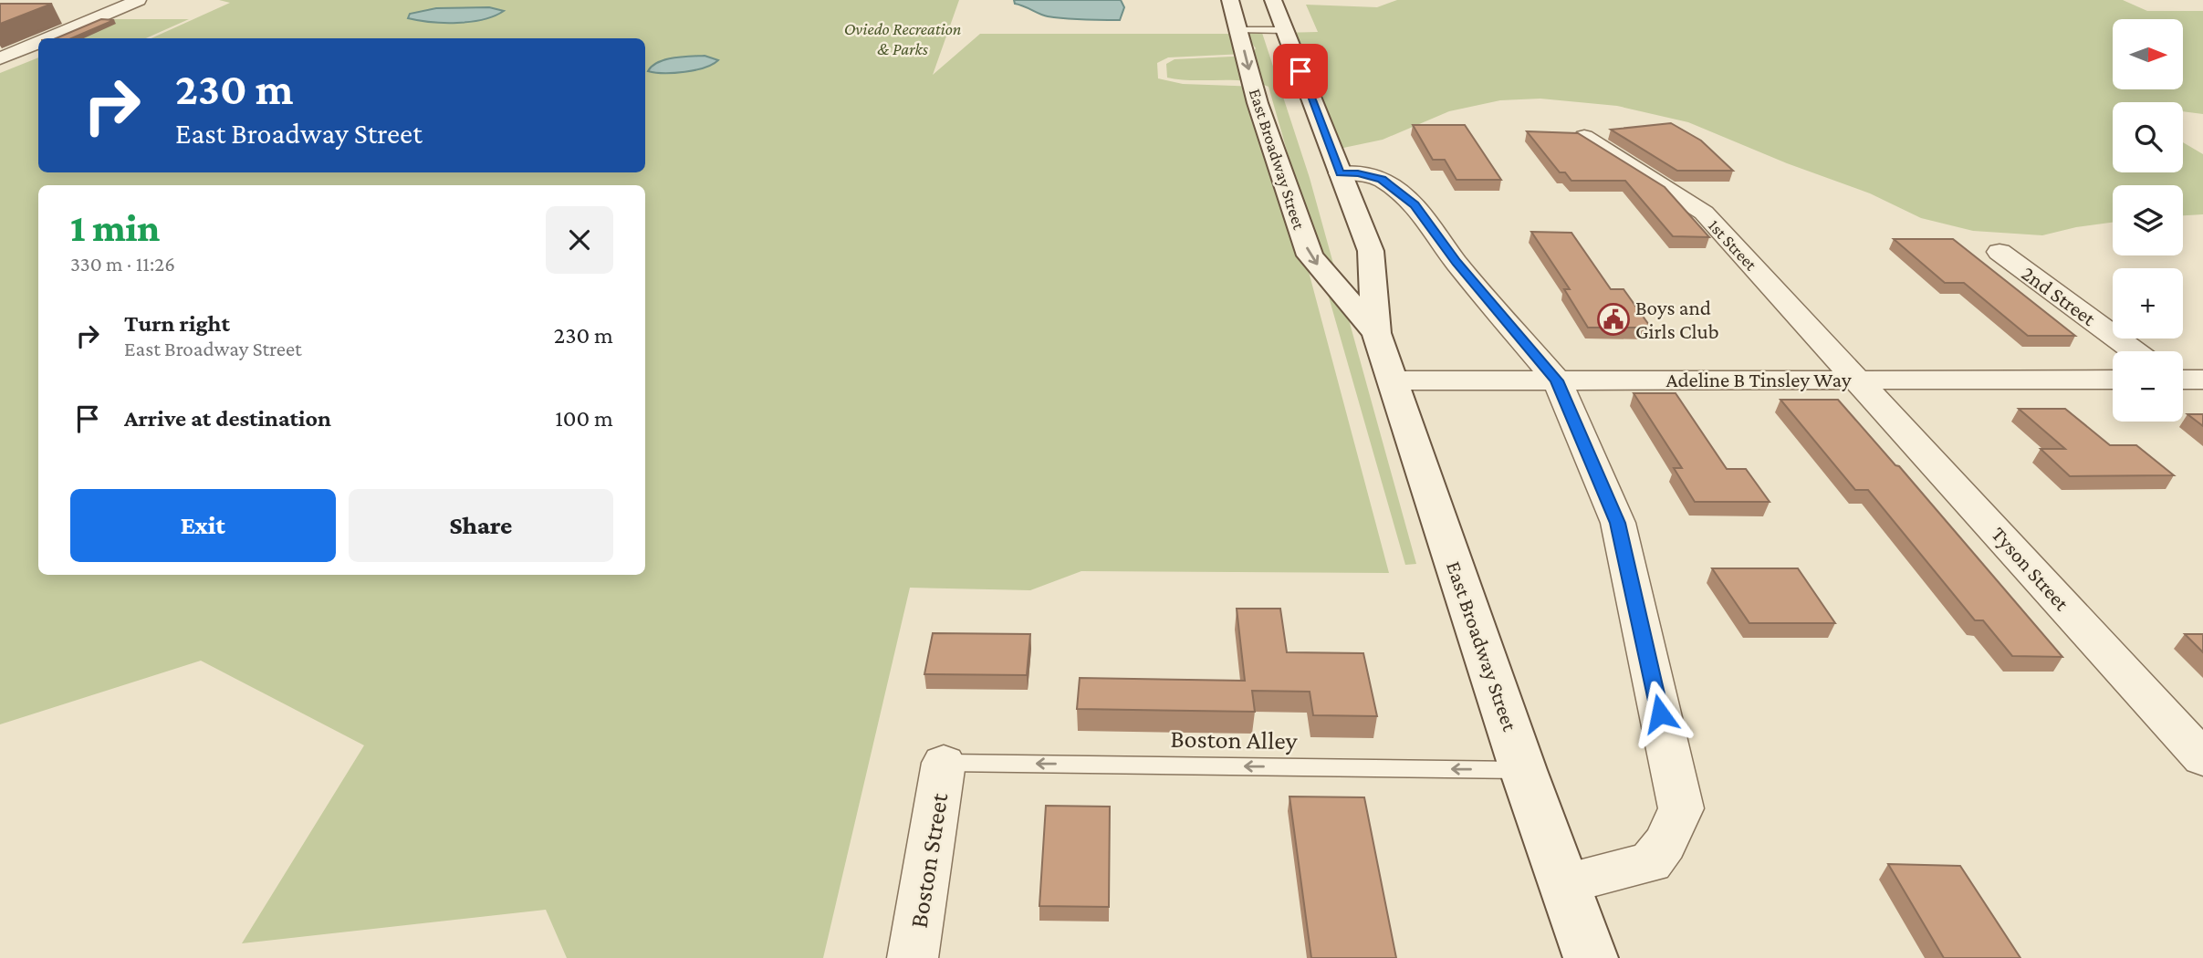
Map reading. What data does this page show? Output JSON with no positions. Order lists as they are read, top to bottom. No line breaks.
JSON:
{"streets":{"main road":["East Broadway Street"],"street":["1st Street","2nd Street","Adeline B Tinsley Way","Tyson Street","Boston Street"],"lane":["Boston Alley"]},"crossings":[["East Broadway Street","Adeline B Tinsley Way"],["East Broadway Street","Boston Alley"],["1st Street","Adeline B Tinsley Way"],["1st Street","Tyson Street"],["Adeline B Tinsley Way","Tyson Street"],["Boston Alley","Boston Street"]],"one_way":["Boston Alley"],"parks":["Oviedo Recreation & Parks"],"places":{"public building":["Boys and Girls Club"]},"north":"right","page":{"map_buttons":["+","−"],"turn":["230 m","East Broadway Street"],"heading":["1 min","330 m · 11:26"],"list":[{"name":"Turn right","note":"East Broadway Street","value":"230 m"},{"name":"Arrive at destination","value":"100 m"}],"buttons":["Exit","Share"]}}
